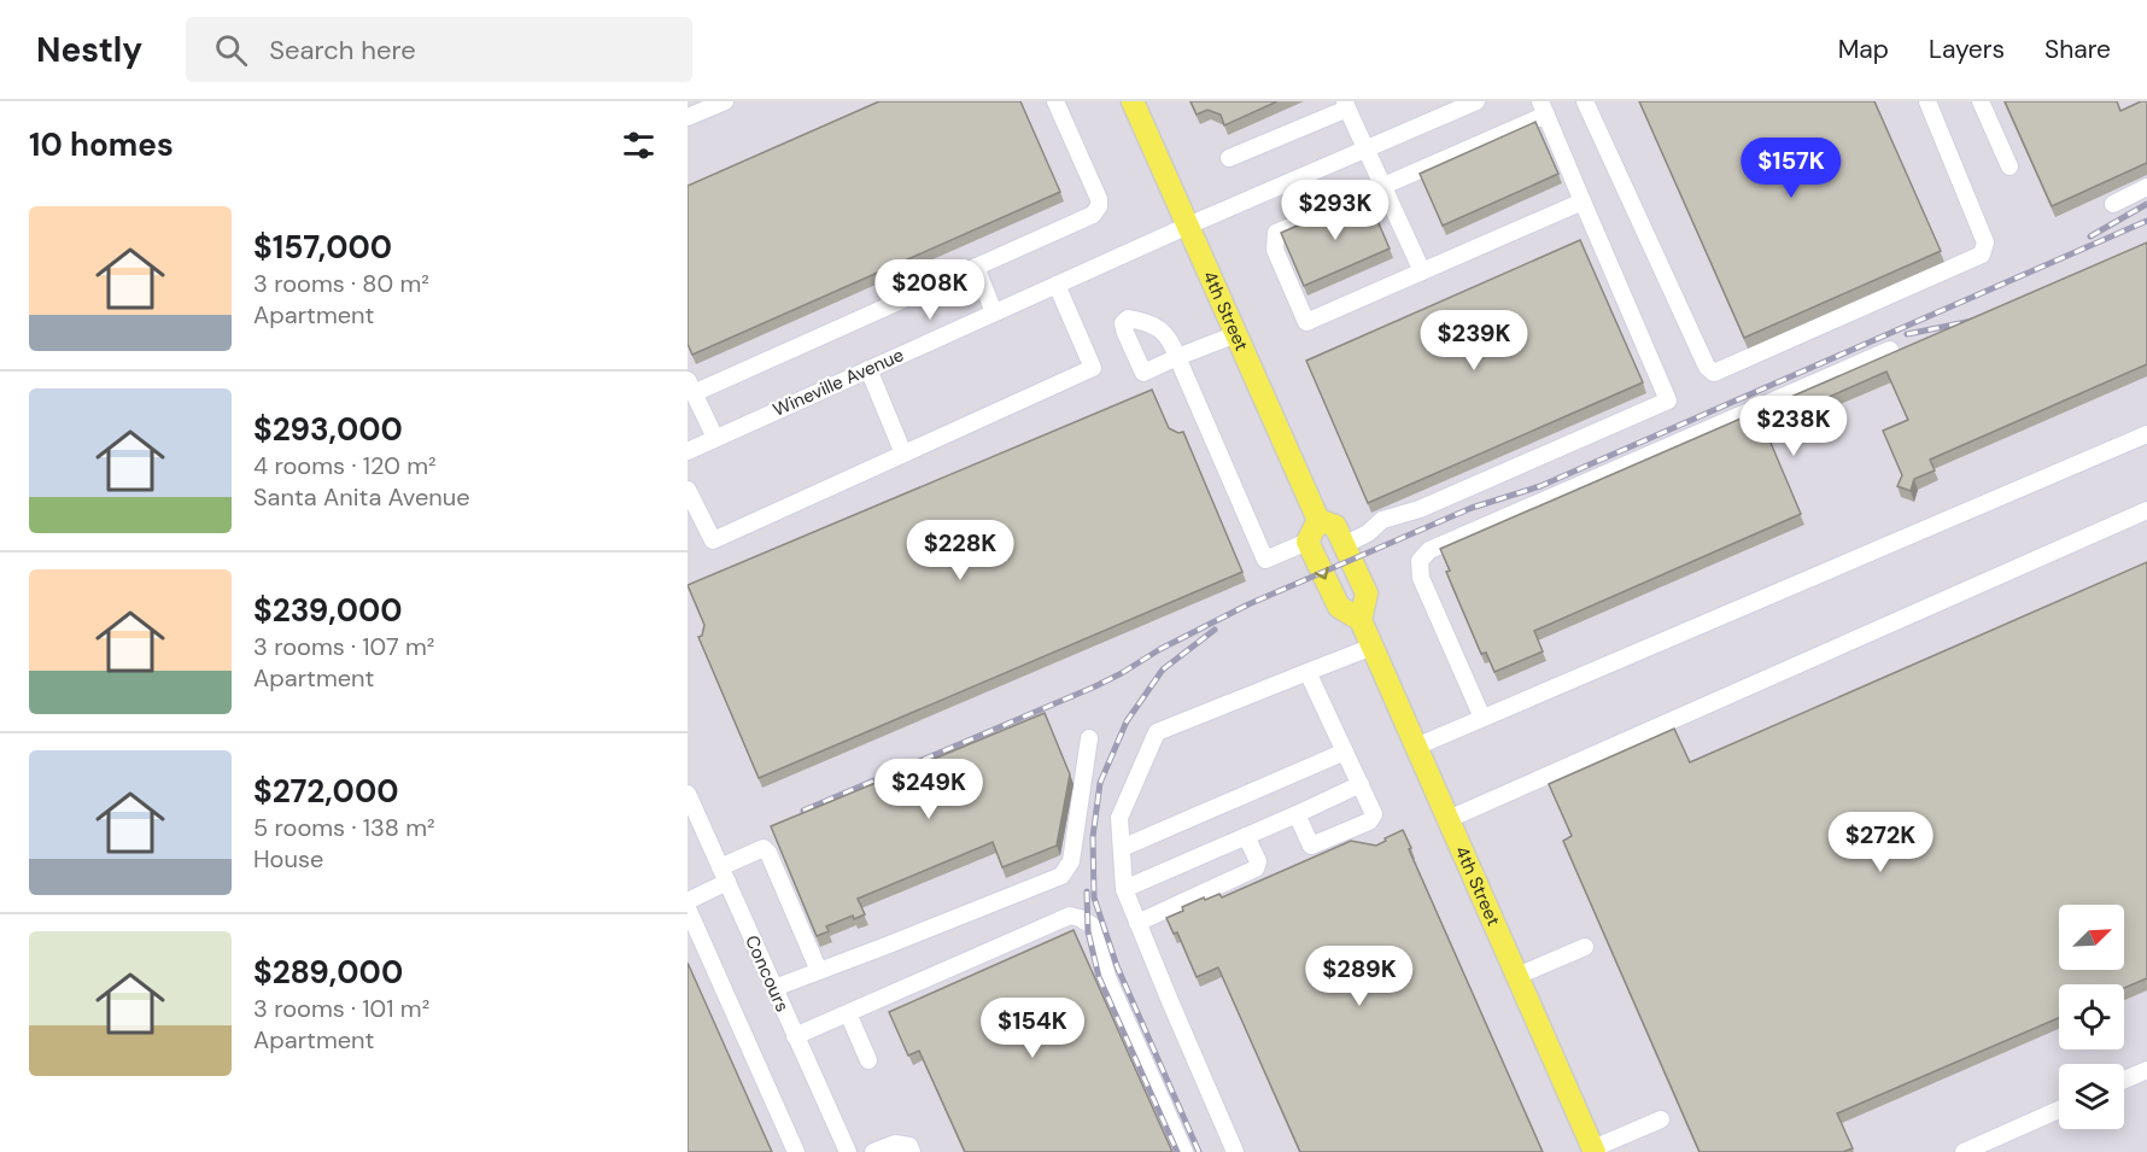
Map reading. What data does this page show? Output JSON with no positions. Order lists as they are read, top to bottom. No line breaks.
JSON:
{"streets":{"main road":["4th Street"],"street":["Wineville Avenue","Concours"]},"crossings":[["4th Street","Wineville Avenue"]],"north":"top right","page":{"header":"Nestly","search":"Search here","nav":["Map","Layers","Share"],"heading":"10 homes","price":["$157K","$293K","$208K","$239K","$238K","$228K","$249K","$272K","$289K","$154K"],"list":[{"name":"$157,000","note":"3 rooms · 80 m² · Apartment"},{"name":"$293,000","note":"4 rooms · 120 m² · Santa Anita Avenue"},{"name":"$239,000","note":"3 rooms · 107 m² · Apartment"},{"name":"$272,000","note":"5 rooms · 138 m² · House"},{"name":"$289,000","note":"3 rooms · 101 m² · Apartment"}]}}
